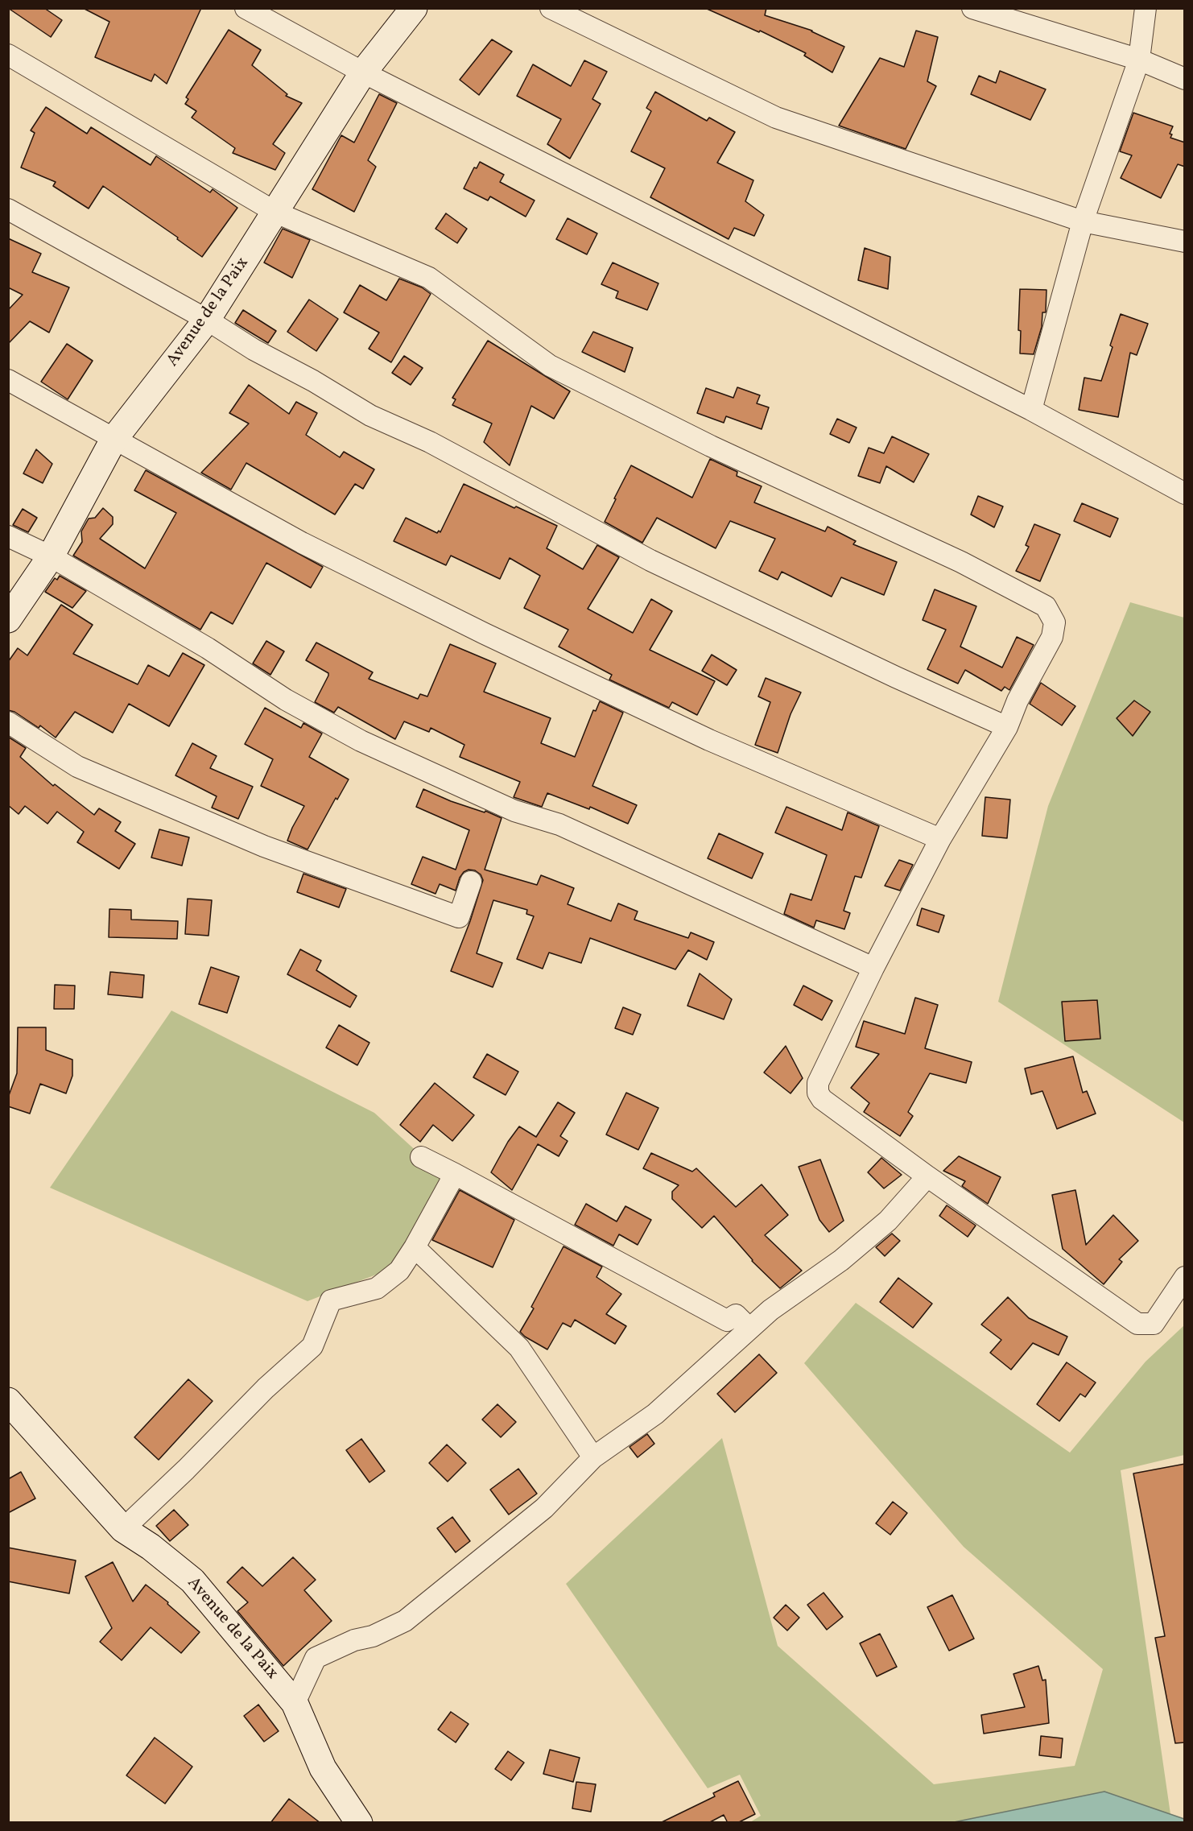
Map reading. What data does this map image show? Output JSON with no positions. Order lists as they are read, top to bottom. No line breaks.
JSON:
{"streets":{"street":["Avenue de la Paix"]}}
